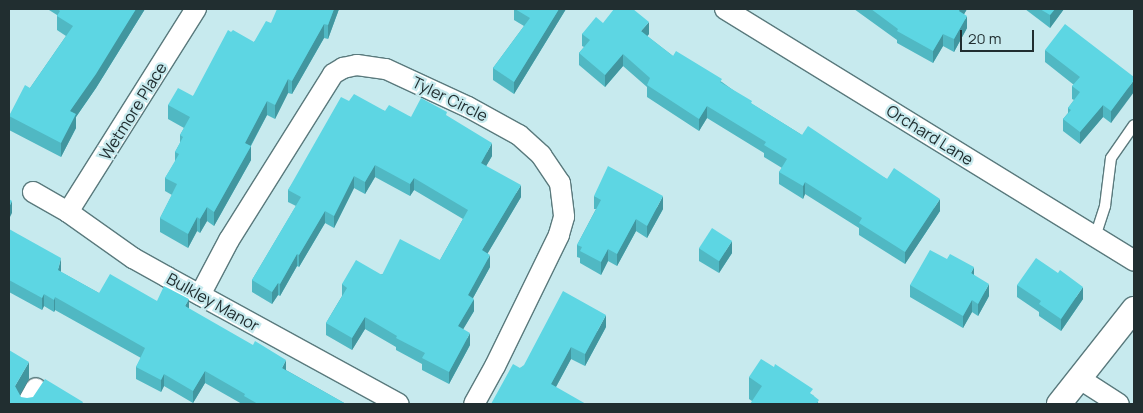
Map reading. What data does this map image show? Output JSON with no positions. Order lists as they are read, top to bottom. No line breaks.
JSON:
{"streets":{"street":["Tyler Circle","Wetmore Place","Orchard Lane","Bulkley Manor"]},"crossings":[["Tyler Circle","Bulkley Manor"],["Wetmore Place","Bulkley Manor"]],"scale_bar":"20 m"}
